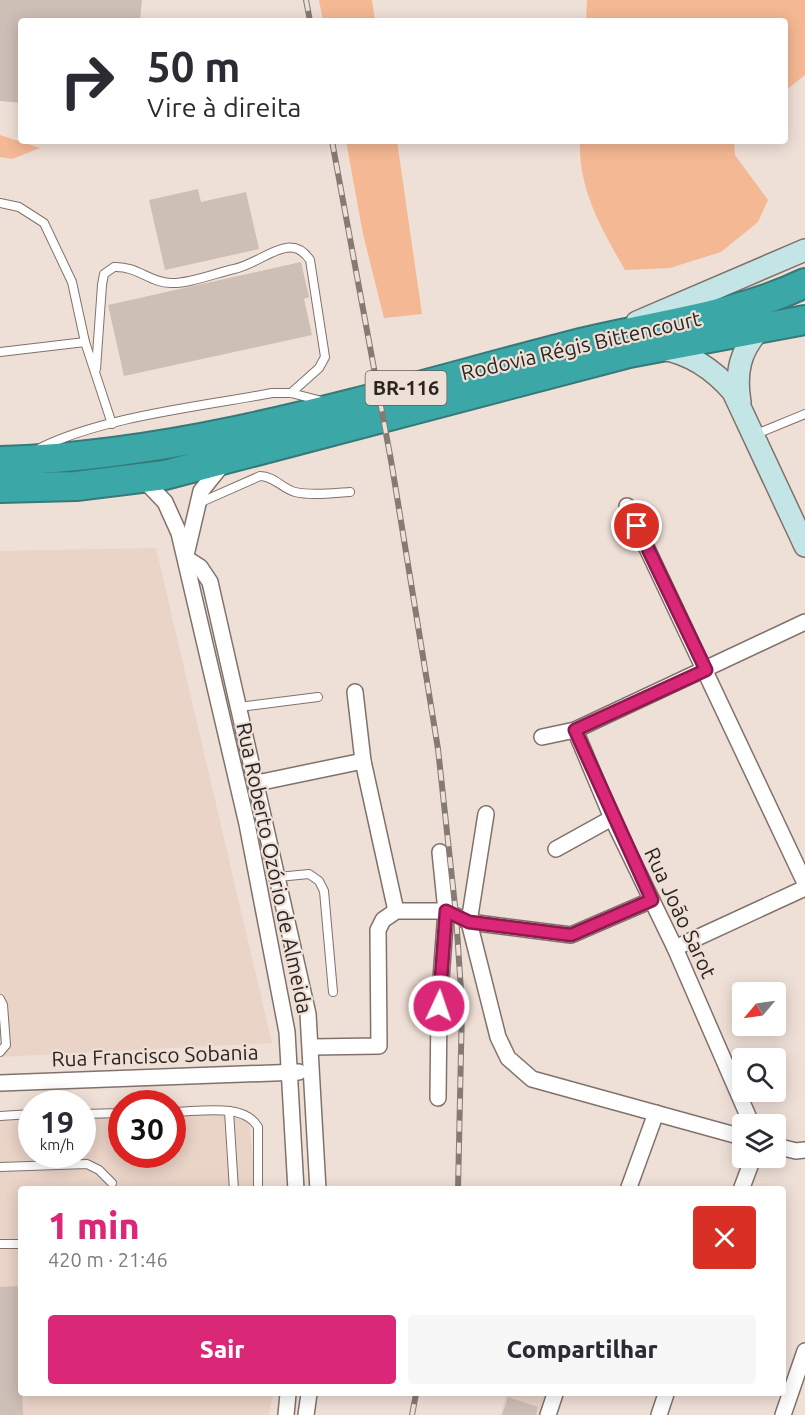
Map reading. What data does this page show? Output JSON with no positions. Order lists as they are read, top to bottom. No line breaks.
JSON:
{"streets":{"highway":["Rodovia Régis Bittencourt","BR-116"],"street":["Rua Roberto Ozório de Almeida","Rua João Sarot","Rua Francisco Sobania"]},"crossings":[["Rodovia Régis Bittencourt","Rua Roberto Ozório de Almeida"],["Rua Roberto Ozório de Almeida","Rua Francisco Sobania"]],"north":"bottom left","page":{"turn":["50 m","Vire à direita"],"speed":"19 km/h","limit":"30","heading":["1 min","420 m · 21:46"],"buttons":["Sair","Compartilhar"]}}
